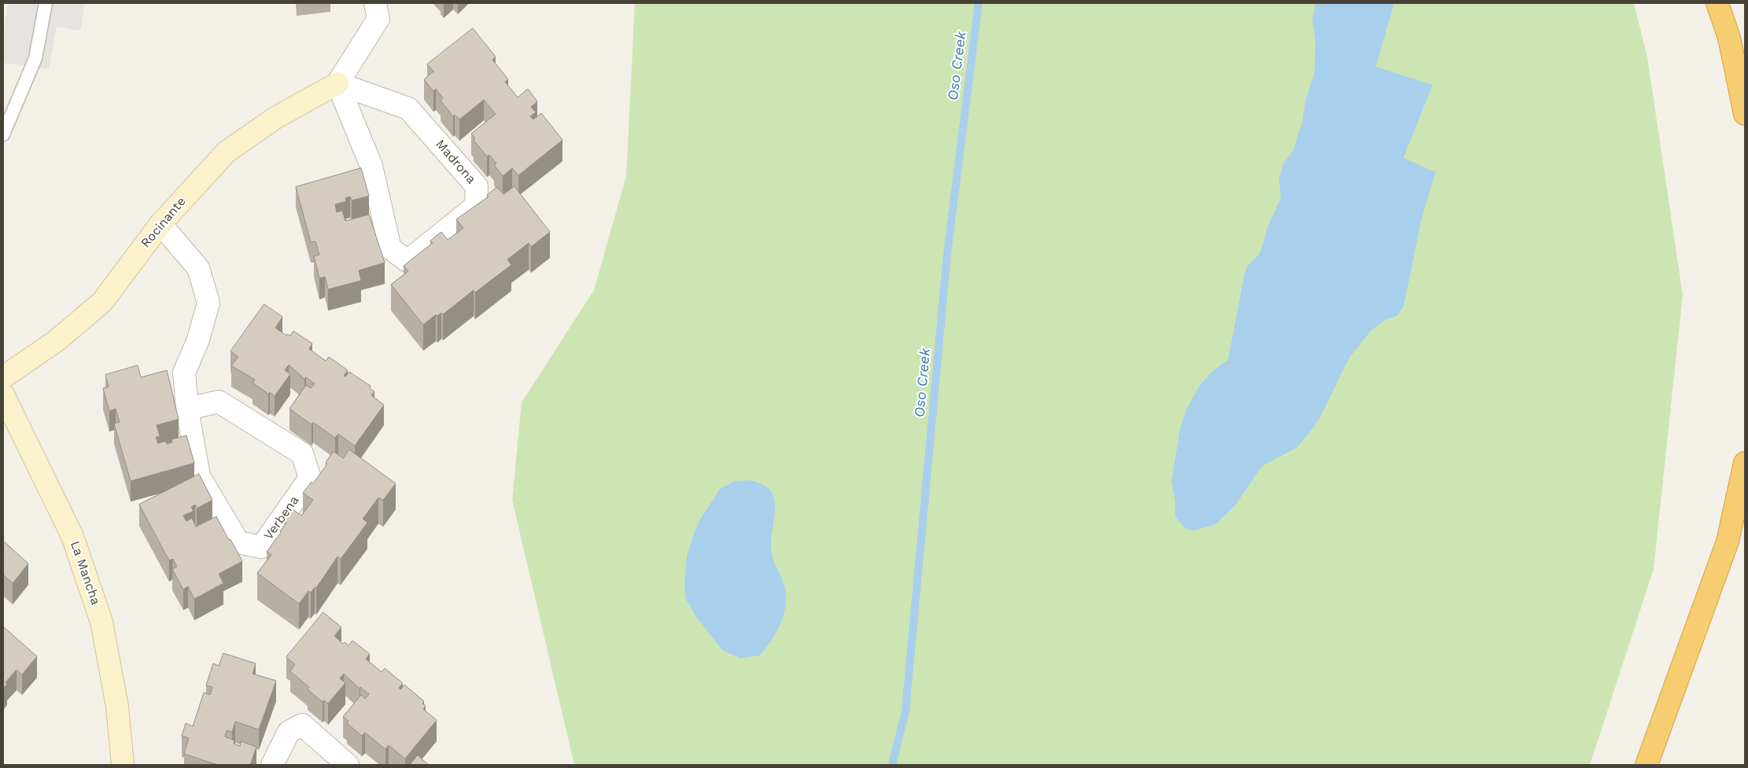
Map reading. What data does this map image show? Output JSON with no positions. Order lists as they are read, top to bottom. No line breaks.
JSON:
{"streets":{"street":["Madrona","Rocinante","Verbena","La Mancha"]},"crossings":[["Madrona","Rocinante"],["Rocinante","Verbena"]],"water":["Oso Creek"]}
